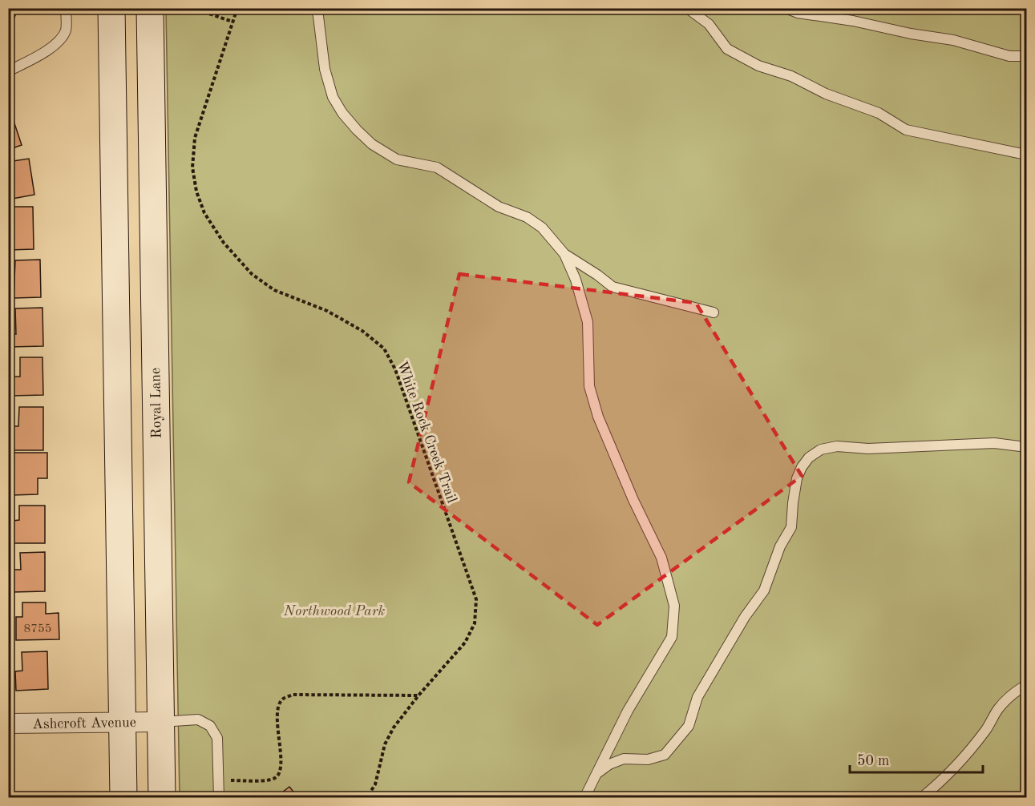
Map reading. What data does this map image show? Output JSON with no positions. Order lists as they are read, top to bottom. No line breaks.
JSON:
{"streets":{"main road":["Royal Lane"],"street":["Ashcroft Avenue"],"path":["White Rock Creek Trail"]},"crossings":[["Royal Lane","Ashcroft Avenue"]],"parks":["Northwood Park"],"house_numbers":["8755"],"scale_bar":"50 m"}
